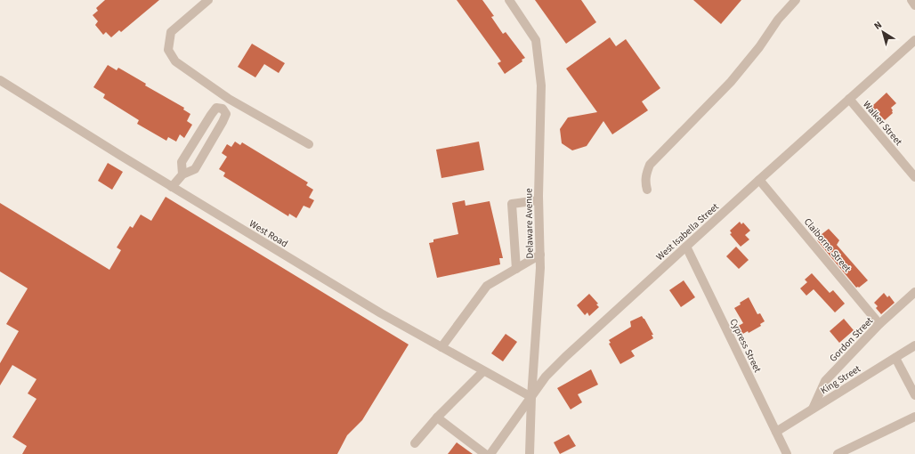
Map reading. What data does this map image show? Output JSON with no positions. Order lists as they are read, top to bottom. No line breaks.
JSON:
{"streets":{"street":["Walker Street","Delaware Avenue","West Isabella Street","West Road","Claiborne Street","Gordon Street","Cypress Street","King Street"]},"crossings":[["Walker Street","West Isabella Street"],["Delaware Avenue","West Isabella Street"],["Delaware Avenue","West Road"],["West Isabella Street","West Road"],["West Isabella Street","Claiborne Street"],["West Isabella Street","Cypress Street"],["Claiborne Street","Gordon Street"],["Gordon Street","King Street"],["Cypress Street","King Street"]],"north":"top left"}
